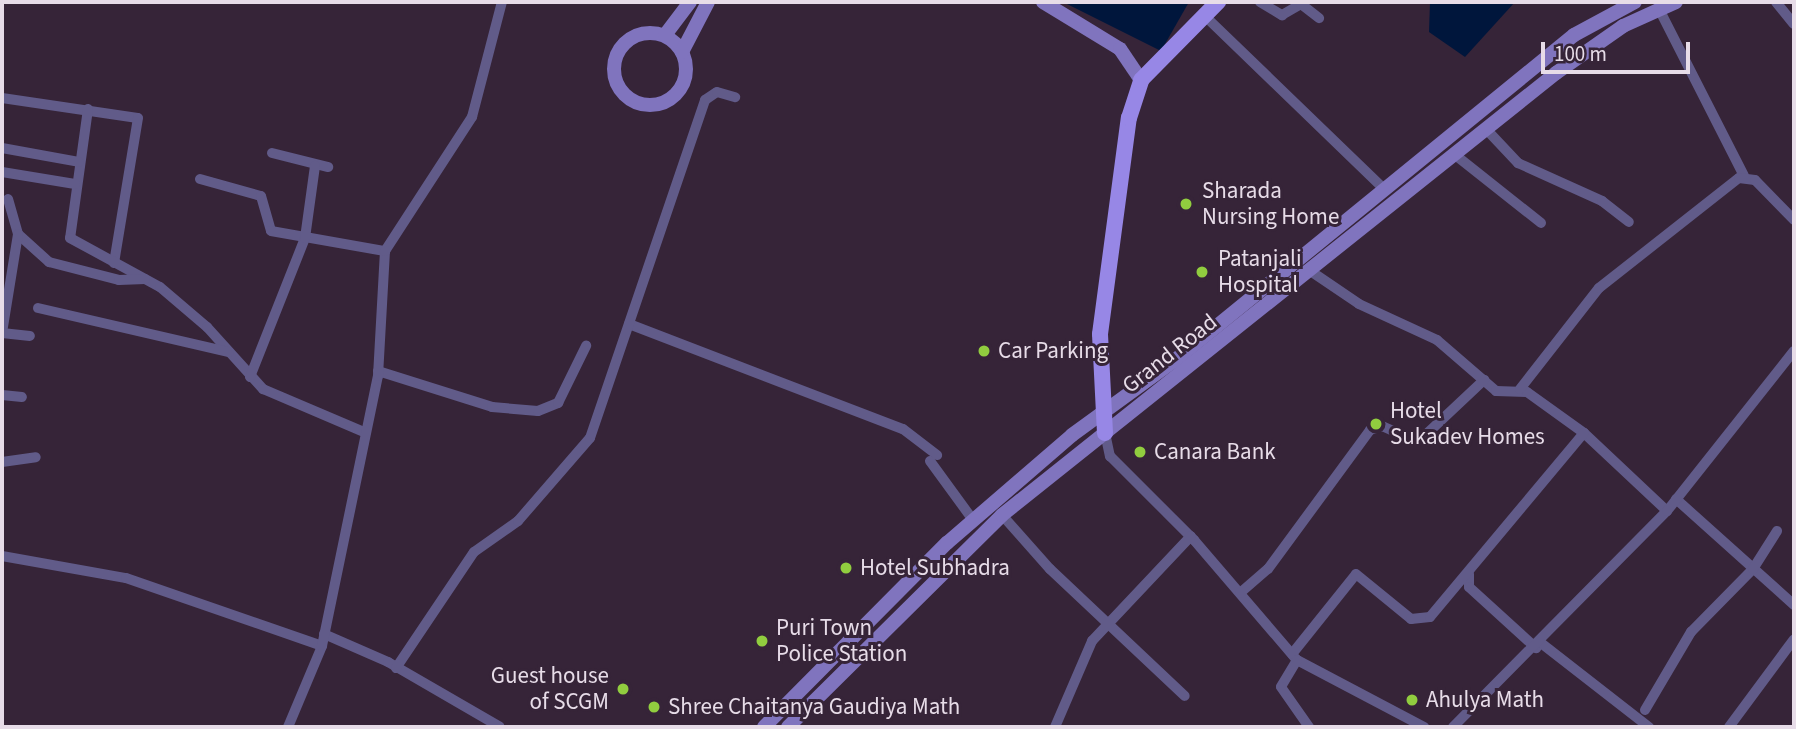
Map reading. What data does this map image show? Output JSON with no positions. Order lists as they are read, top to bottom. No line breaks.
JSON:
{"streets":{"main road":["Grand Road"]},"places":["Sharada Nursing Home","Patanjali Hospital","Car Parking","Hotel Sukadev Homes","Canara Bank","Hotel Subhadra","Puri Town Police Station","Guest house of SCGM","Ahulya Math","Shree Chaitanya Gaudiya Math"],"scale_bar":"100 m"}
